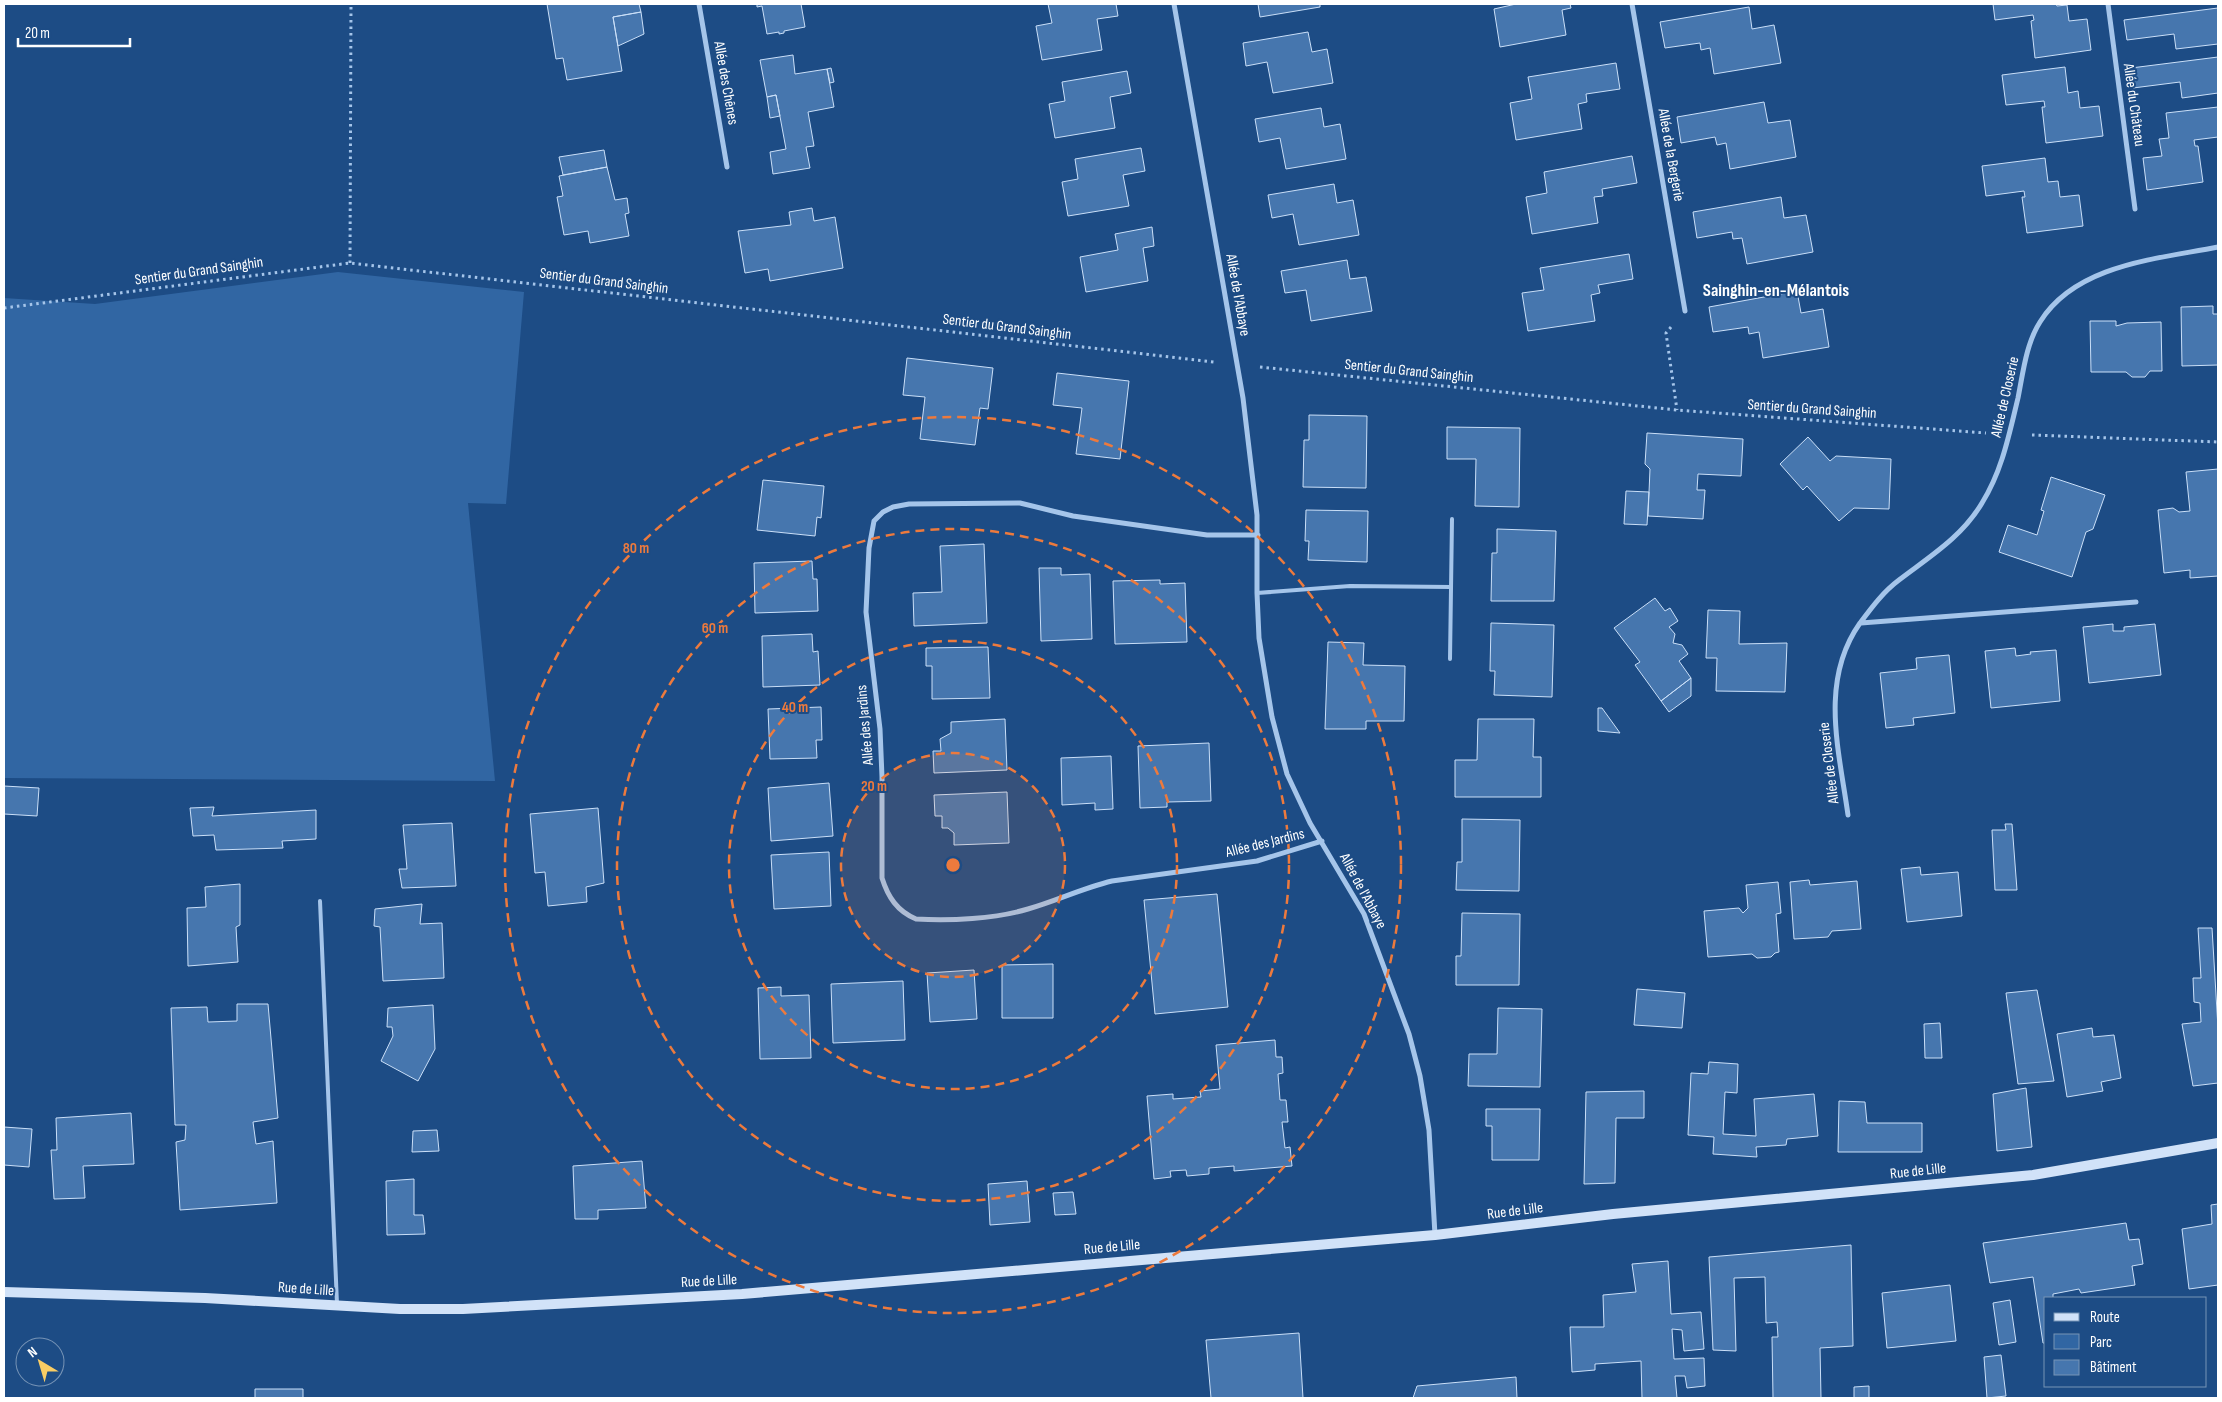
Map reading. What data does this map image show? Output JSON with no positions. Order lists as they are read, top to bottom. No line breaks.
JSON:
{"streets":{"main road":["Rue de Lille"],"street":["Allée des Chênes","Allée du Château","Allée de la Bergerie","Allée de l'Abbaye","Allée de Closerie","Allée des Jardins"],"path":["Sentier du Grand Sainghin"]},"crossings":[["Sentier du Grand Sainghin","Allée de l'Abbaye"],["Sentier du Grand Sainghin","Allée de Closerie"],["Allée de l'Abbaye","Allée des Jardins"],["Allée de l'Abbaye","Rue de Lille"]],"districts":["Sainghin-en-Mélantois"],"legend":["Route","Parc","Bâtiment"],"scale_bar":"20 m","north":"top left","rings":["80 m","60 m","40 m","20 m"]}
